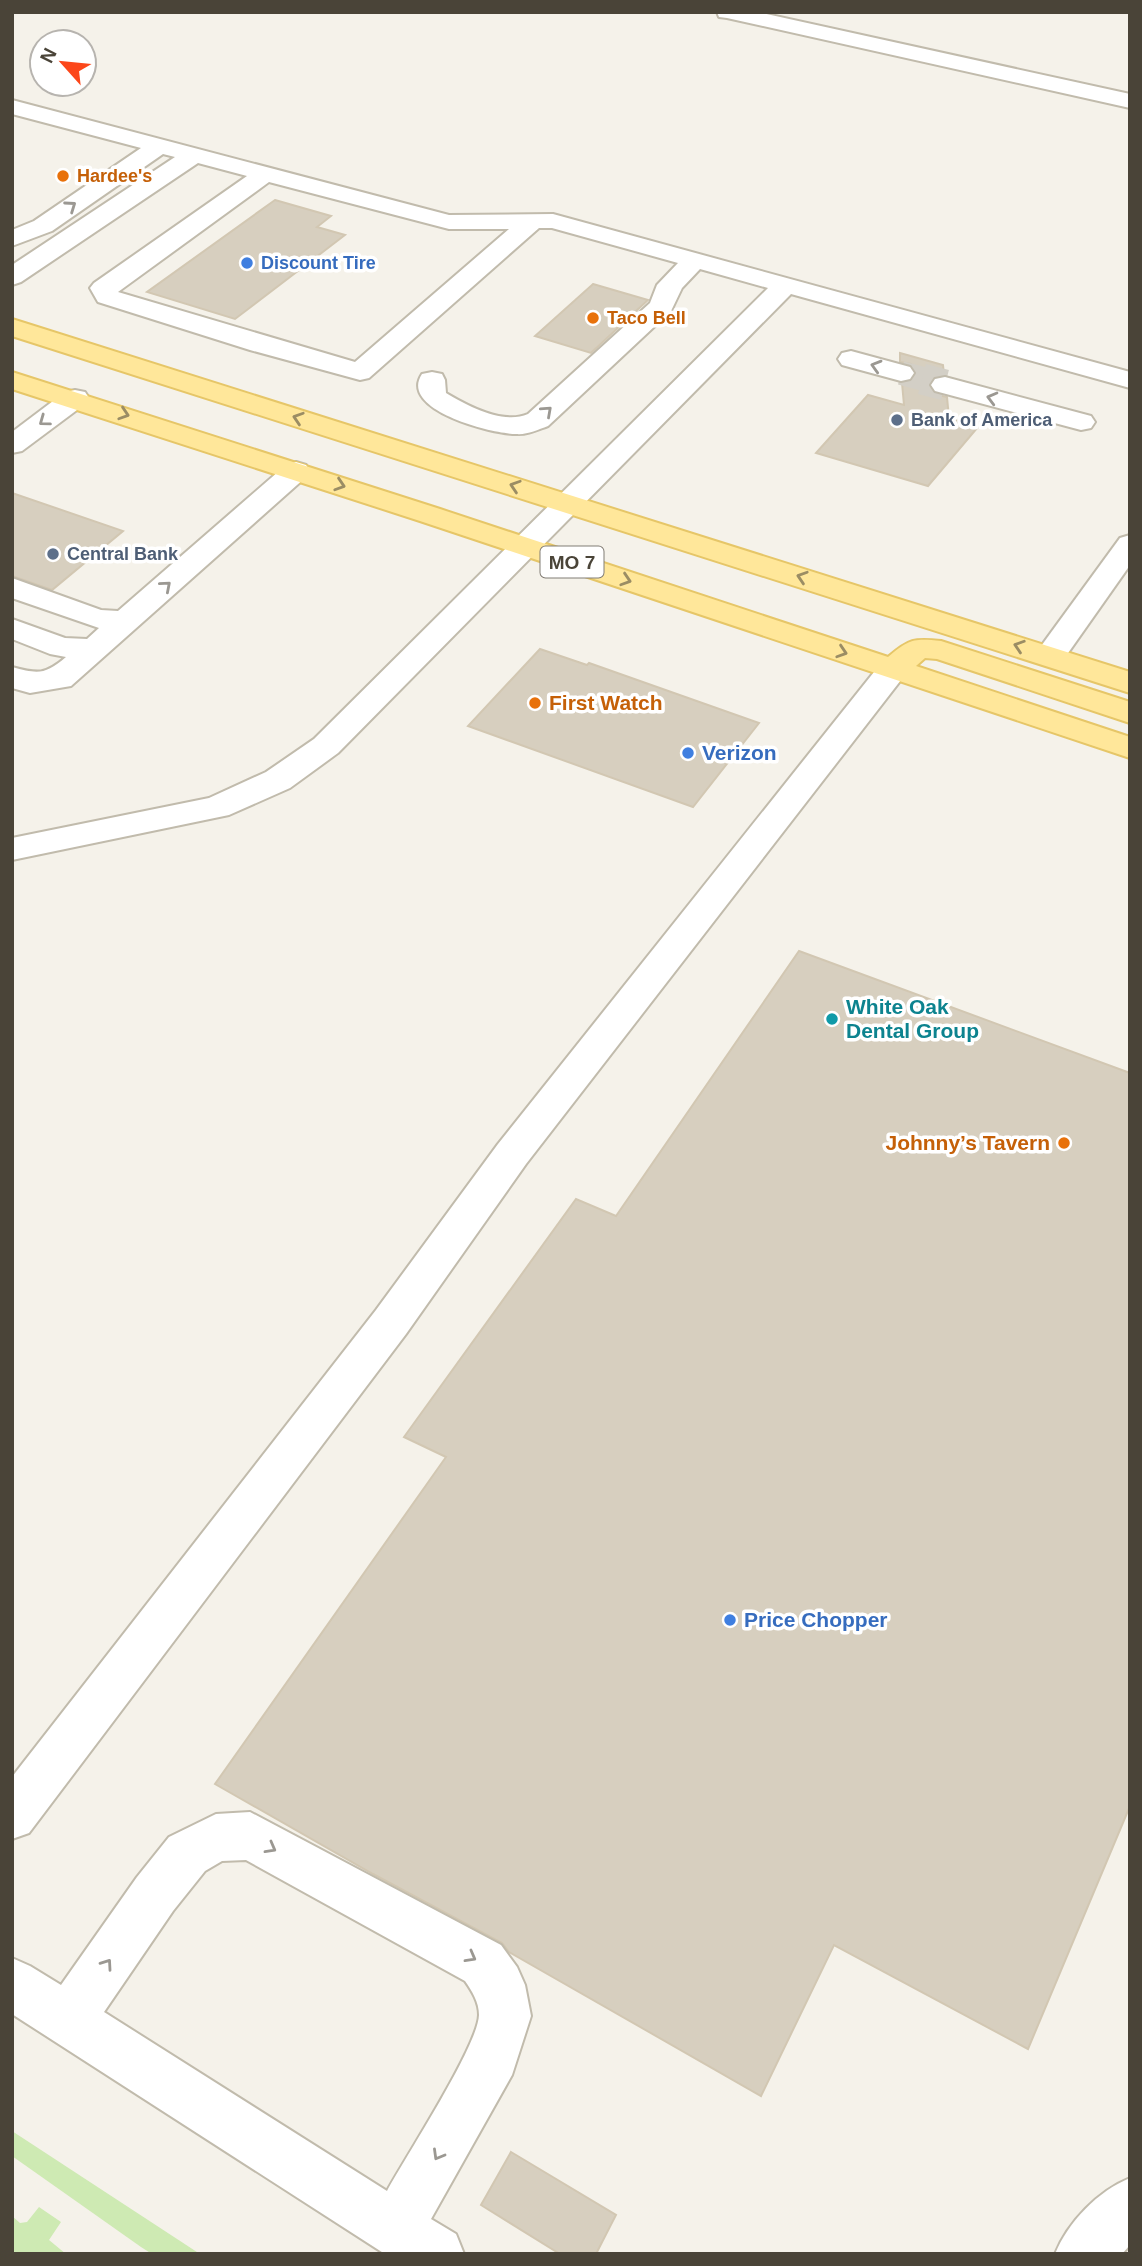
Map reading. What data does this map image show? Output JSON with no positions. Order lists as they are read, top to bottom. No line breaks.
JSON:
{"streets":{"main road":["MO 7"]},"places":["Hardee's","Discount Tire","Taco Bell","Bank of America","Central Bank","First Watch","Verizon","White Oak Dental Group","Johnny’s Tavern","Price Chopper"],"north":"top left"}
